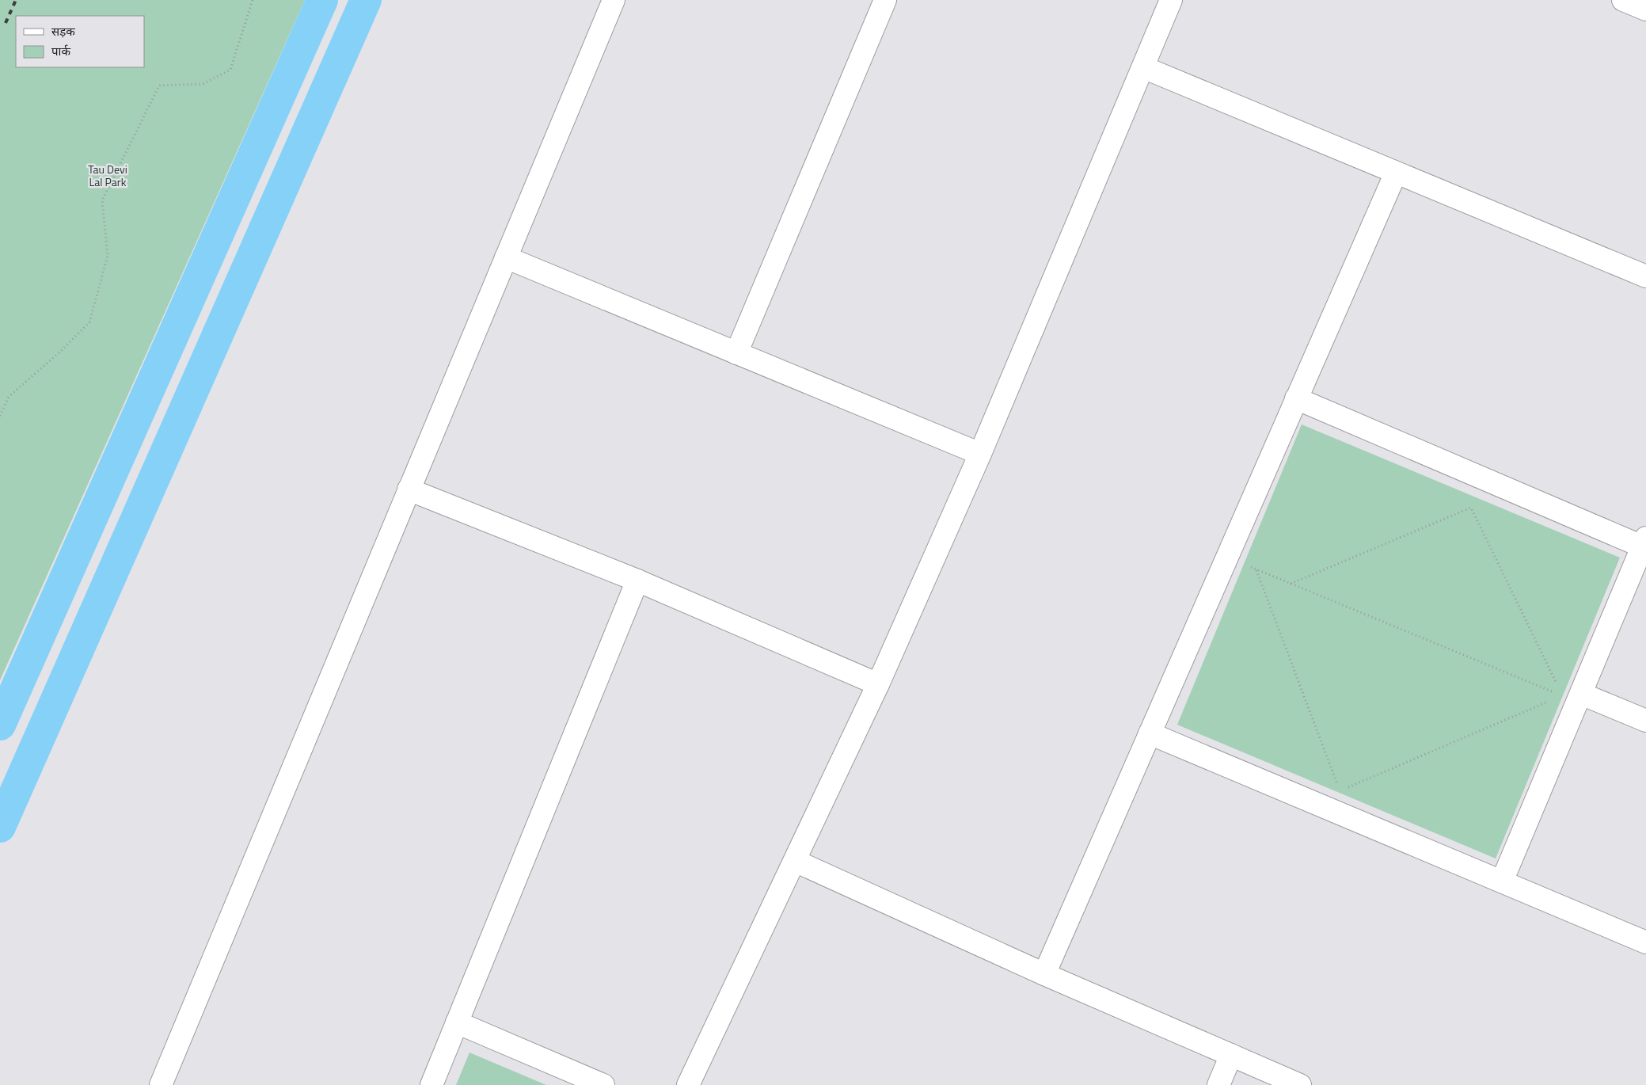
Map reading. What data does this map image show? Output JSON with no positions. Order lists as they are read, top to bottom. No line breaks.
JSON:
{"parks":["Tau Devi Lal Park"],"legend":["सड़क","पार्क"]}
